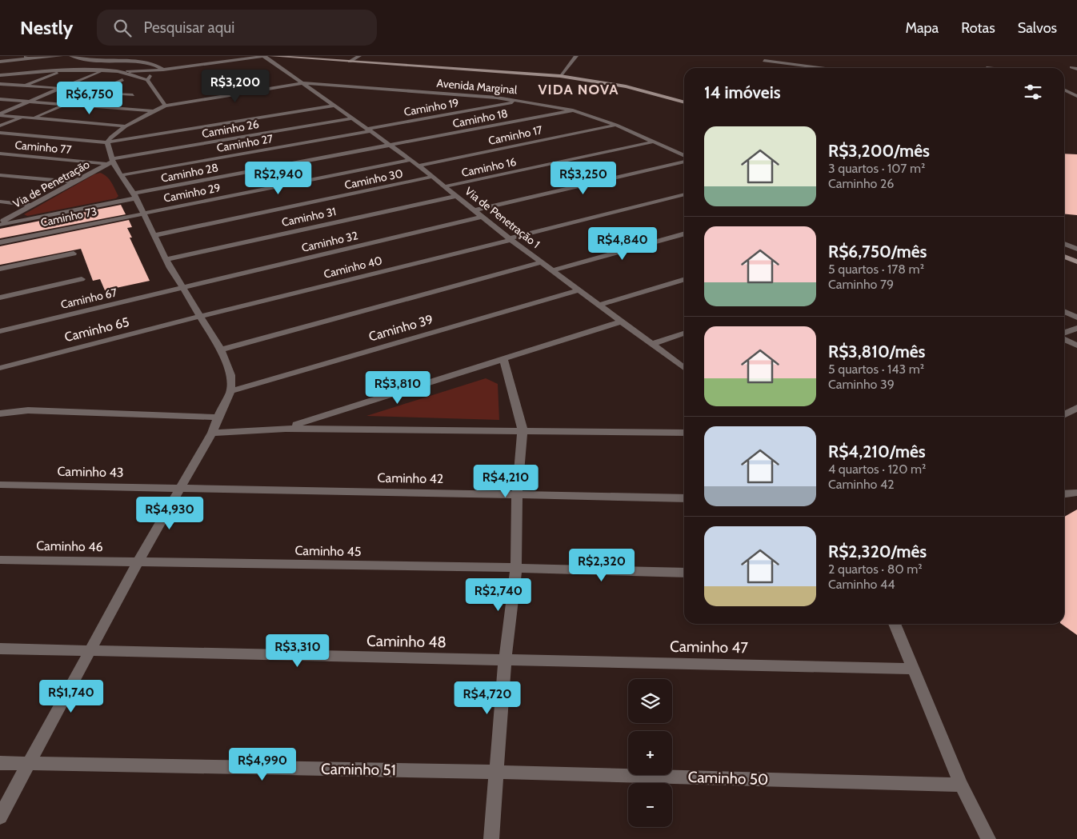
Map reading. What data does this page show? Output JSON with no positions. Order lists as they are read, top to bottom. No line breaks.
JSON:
{"streets":{"street":["Avenida Marginal","Caminho 19","Caminho 18","Caminho 26","Caminho 17","Caminho 27","Caminho 77","Caminho 16","Caminho 28","Caminho 30","Via de Penetração","Caminho 29","Caminho 73","Caminho 31","Via de Penetração 1","Caminho 32","Caminho 40","Caminho 67","Caminho 39","Caminho 65","Caminho 43","Caminho 42","Caminho 46","Caminho 45","Caminho 48","Caminho 47","Caminho 51","Caminho 50"]},"crossings":[["Avenida Marginal","Caminho 19"],["Avenida Marginal","Caminho 18"],["Avenida Marginal","Caminho 17"],["Avenida Marginal","Caminho 16"],["Avenida Marginal","Via de Penetração 1"],["Caminho 19","Caminho 27"],["Caminho 19","Via de Penetração 1"],["Caminho 18","Caminho 28"],["Caminho 18","Via de Penetração 1"],["Caminho 26","Caminho 77"],["Caminho 26","Via de Penetração"],["Caminho 26","Via de Penetração 1"],["Caminho 17","Via de Penetração 1"],["Caminho 27","Via de Penetração 1"],["Caminho 77","Via de Penetração"],["Caminho 16","Via de Penetração 1"],["Caminho 28","Via de Penetração"],["Caminho 28","Via de Penetração 1"],["Caminho 30","Via de Penetração 1"],["Caminho 29","Caminho 73"],["Caminho 29","Via de Penetração 1"],["Caminho 31","Via de Penetração 1"],["Via de Penetração 1","Caminho 32"],["Via de Penetração 1","Caminho 40"],["Via de Penetração 1","Caminho 39"],["Caminho 32","Caminho 67"],["Caminho 40","Caminho 65"],["Caminho 43","Caminho 42"],["Caminho 46","Caminho 45"],["Caminho 48","Caminho 47"],["Caminho 51","Caminho 50"]],"districts":["VIDA NOVA"],"page":{"header":"Nestly","search":"Pesquisar aqui","nav":["Mapa","Rotas","Salvos"],"heading":"14 imóveis","price":["R$3,200","R$6,750","R$2,940","R$3,250","R$4,840","R$3,810","R$4,210","R$4,930","R$2,320","R$2,740","R$3,310","R$1,740","R$4,720","R$4,990"],"list":[{"name":"R$3,200/mês","note":"3 quartos · 107 m² · Caminho 26"},{"name":"R$6,750/mês","note":"5 quartos · 178 m² · Caminho 79"},{"name":"R$3,810/mês","note":"5 quartos · 143 m² · Caminho 39"},{"name":"R$4,210/mês","note":"4 quartos · 120 m² · Caminho 42"},{"name":"R$2,320/mês","note":"2 quartos · 80 m² · Caminho 44"}],"map_buttons":["+","−"]}}
